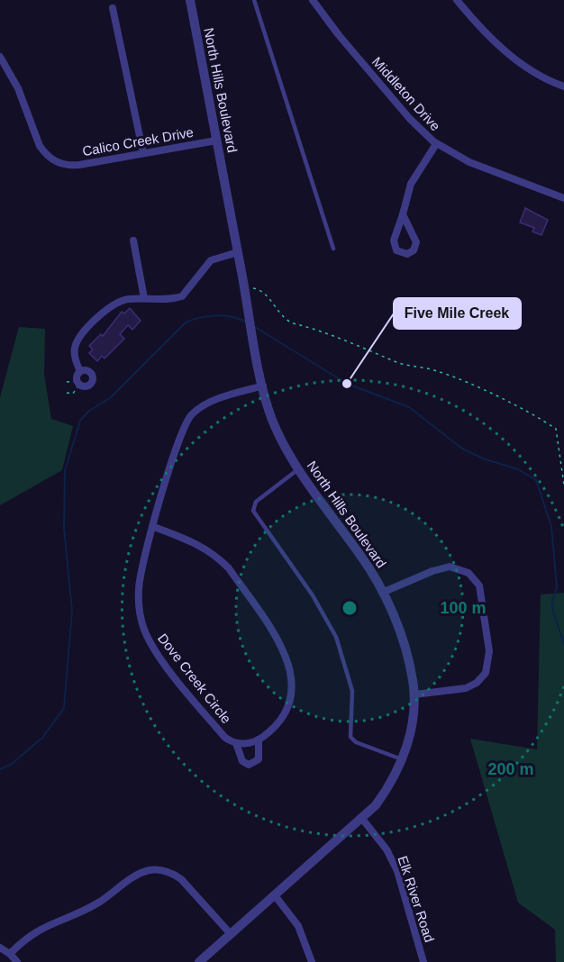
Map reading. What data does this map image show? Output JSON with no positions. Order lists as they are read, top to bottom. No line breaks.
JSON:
{"streets":{"street":["North Hills Boulevard","Middleton Drive","Calico Creek Drive","Dove Creek Circle","Elk River Road"]},"crossings":[["North Hills Boulevard","Calico Creek Drive"],["North Hills Boulevard","Dove Creek Circle"],["North Hills Boulevard","Elk River Road"]],"places":["Five Mile Creek"],"rings":["100 m","200 m"]}
